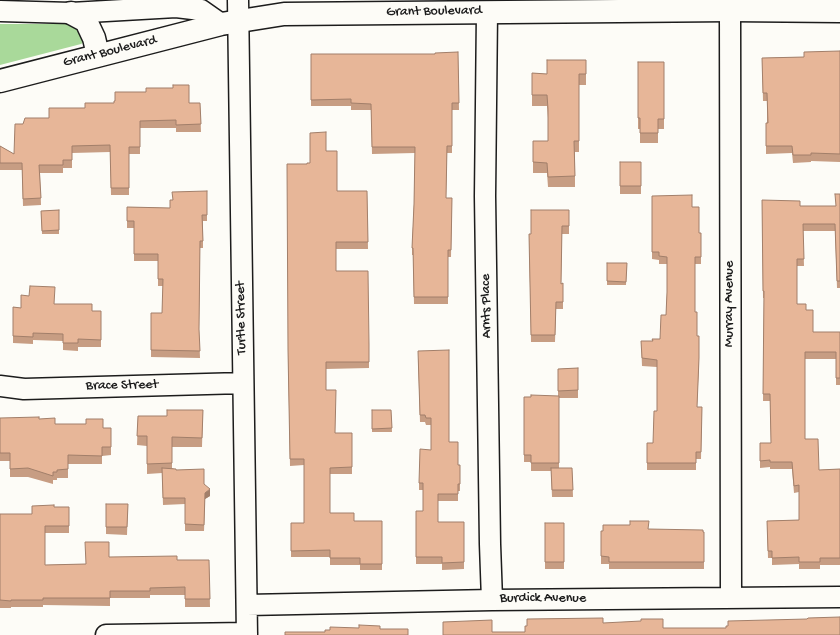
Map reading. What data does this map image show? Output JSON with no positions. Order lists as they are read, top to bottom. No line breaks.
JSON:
{"streets":{"street":["Grant Boulevard","Murray Avenue","Arnts Place","Turtle Street","Brace Street","Burdick Avenue"]},"crossings":[["Grant Boulevard","Murray Avenue"],["Grant Boulevard","Arnts Place"],["Grant Boulevard","Turtle Street"],["Murray Avenue","Burdick Avenue"],["Arnts Place","Burdick Avenue"],["Turtle Street","Brace Street"],["Turtle Street","Burdick Avenue"]]}
